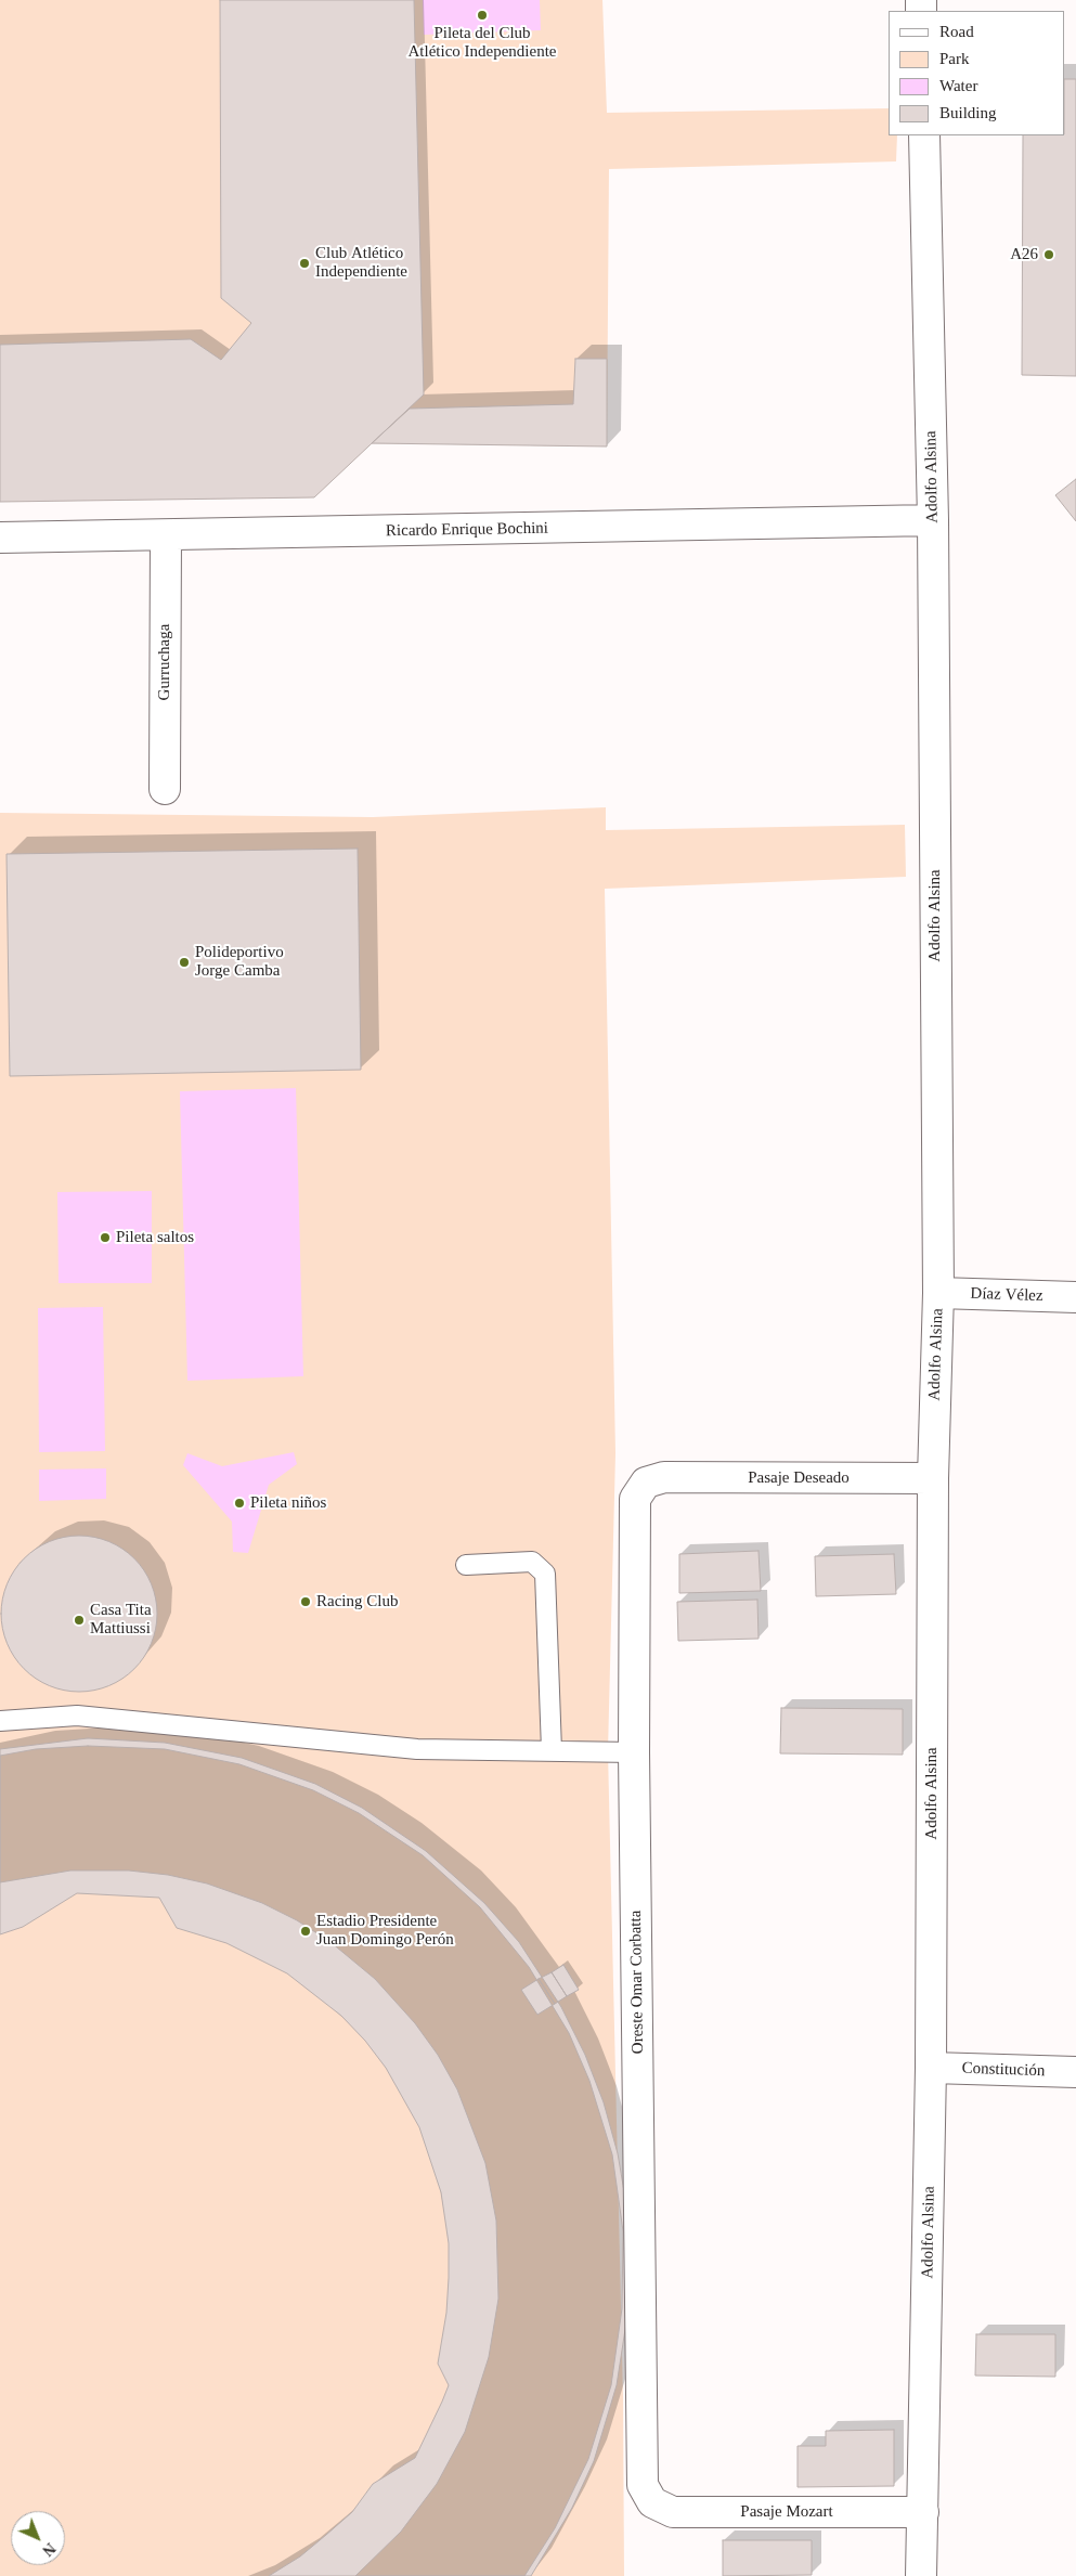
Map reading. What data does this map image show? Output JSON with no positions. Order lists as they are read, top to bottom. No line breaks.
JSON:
{"streets":{"street":["Adolfo Alsina","Ricardo Enrique Bochini","Gurruchaga","Díaz Vélez","Pasaje Deseado","Oreste Omar Corbatta","Constitución","Pasaje Mozart"]},"crossings":[["Adolfo Alsina","Ricardo Enrique Bochini"],["Adolfo Alsina","Díaz Vélez"],["Adolfo Alsina","Pasaje Deseado"],["Adolfo Alsina","Constitución"],["Adolfo Alsina","Pasaje Mozart"],["Ricardo Enrique Bochini","Gurruchaga"],["Pasaje Deseado","Oreste Omar Corbatta"],["Oreste Omar Corbatta","Pasaje Mozart"]],"places":["Pileta del Club Atlético Independiente","A26","Club Atlético Independiente","Polideportivo Jorge Camba","Pileta saltos","Pileta niños","Racing Club","Casa Tita Mattiussi","Estadio Presidente Juan Domingo Perón"],"legend":["Road","Park","Water","Building"],"north":"bottom right"}
